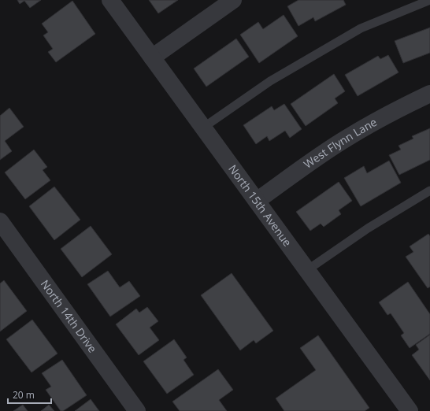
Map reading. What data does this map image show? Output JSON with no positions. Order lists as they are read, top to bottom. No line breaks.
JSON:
{"streets":{"street":["West Flynn Lane","North 15th Avenue","North 14th Drive"]},"crossings":[["West Flynn Lane","North 15th Avenue"]],"scale_bar":"20 m"}
